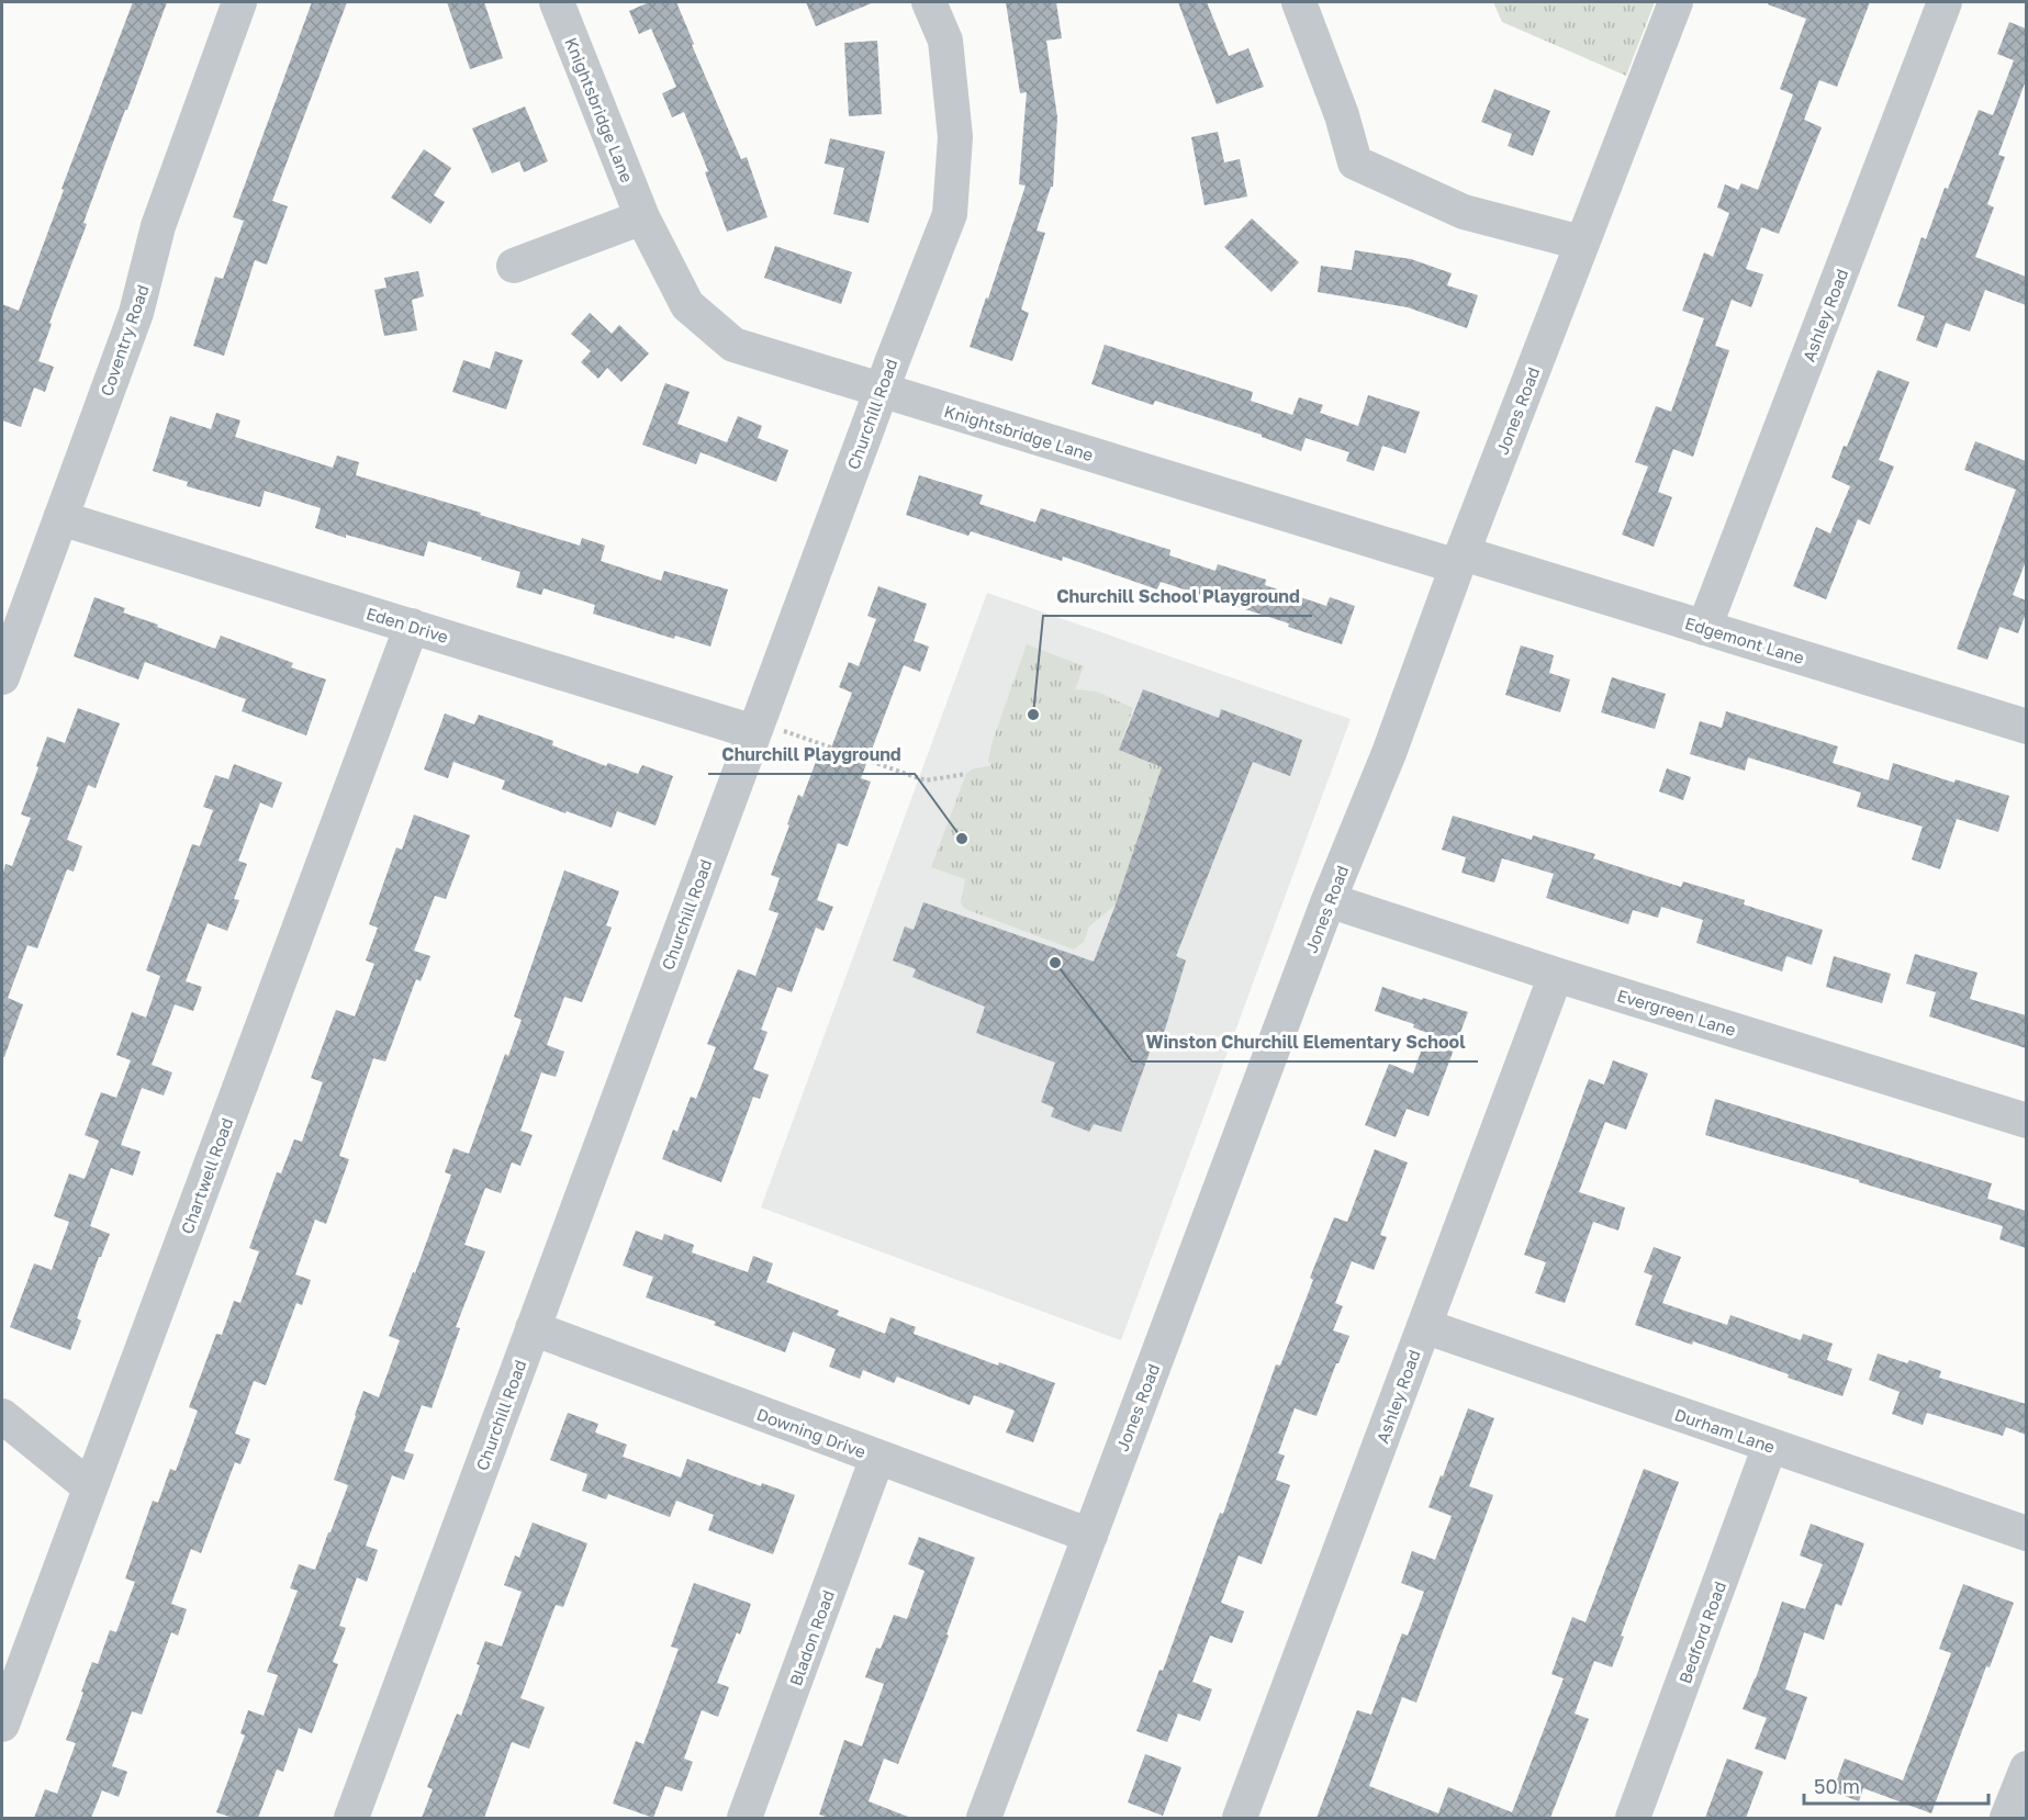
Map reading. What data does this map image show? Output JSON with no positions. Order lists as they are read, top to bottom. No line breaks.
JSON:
{"streets":{"street":["Knightsbridge Lane","Ashley Road","Coventry Road","Jones Road","Churchill Road","Eden Drive","Edgemont Lane","Evergreen Lane","Chartwell Road","Durham Lane","Downing Drive","Bedford Road","Bladon Road"]},"crossings":[["Knightsbridge Lane","Jones Road"],["Knightsbridge Lane","Churchill Road"],["Knightsbridge Lane","Edgemont Lane"],["Ashley Road","Edgemont Lane"],["Ashley Road","Evergreen Lane"],["Ashley Road","Durham Lane"],["Coventry Road","Eden Drive"],["Jones Road","Edgemont Lane"],["Jones Road","Evergreen Lane"],["Jones Road","Downing Drive"],["Churchill Road","Eden Drive"],["Churchill Road","Downing Drive"],["Eden Drive","Chartwell Road"],["Durham Lane","Bedford Road"],["Downing Drive","Bladon Road"]],"places":["Churchill School Playground","Churchill Playground","Winston Churchill Elementary School"],"scale_bar":"50 m"}
